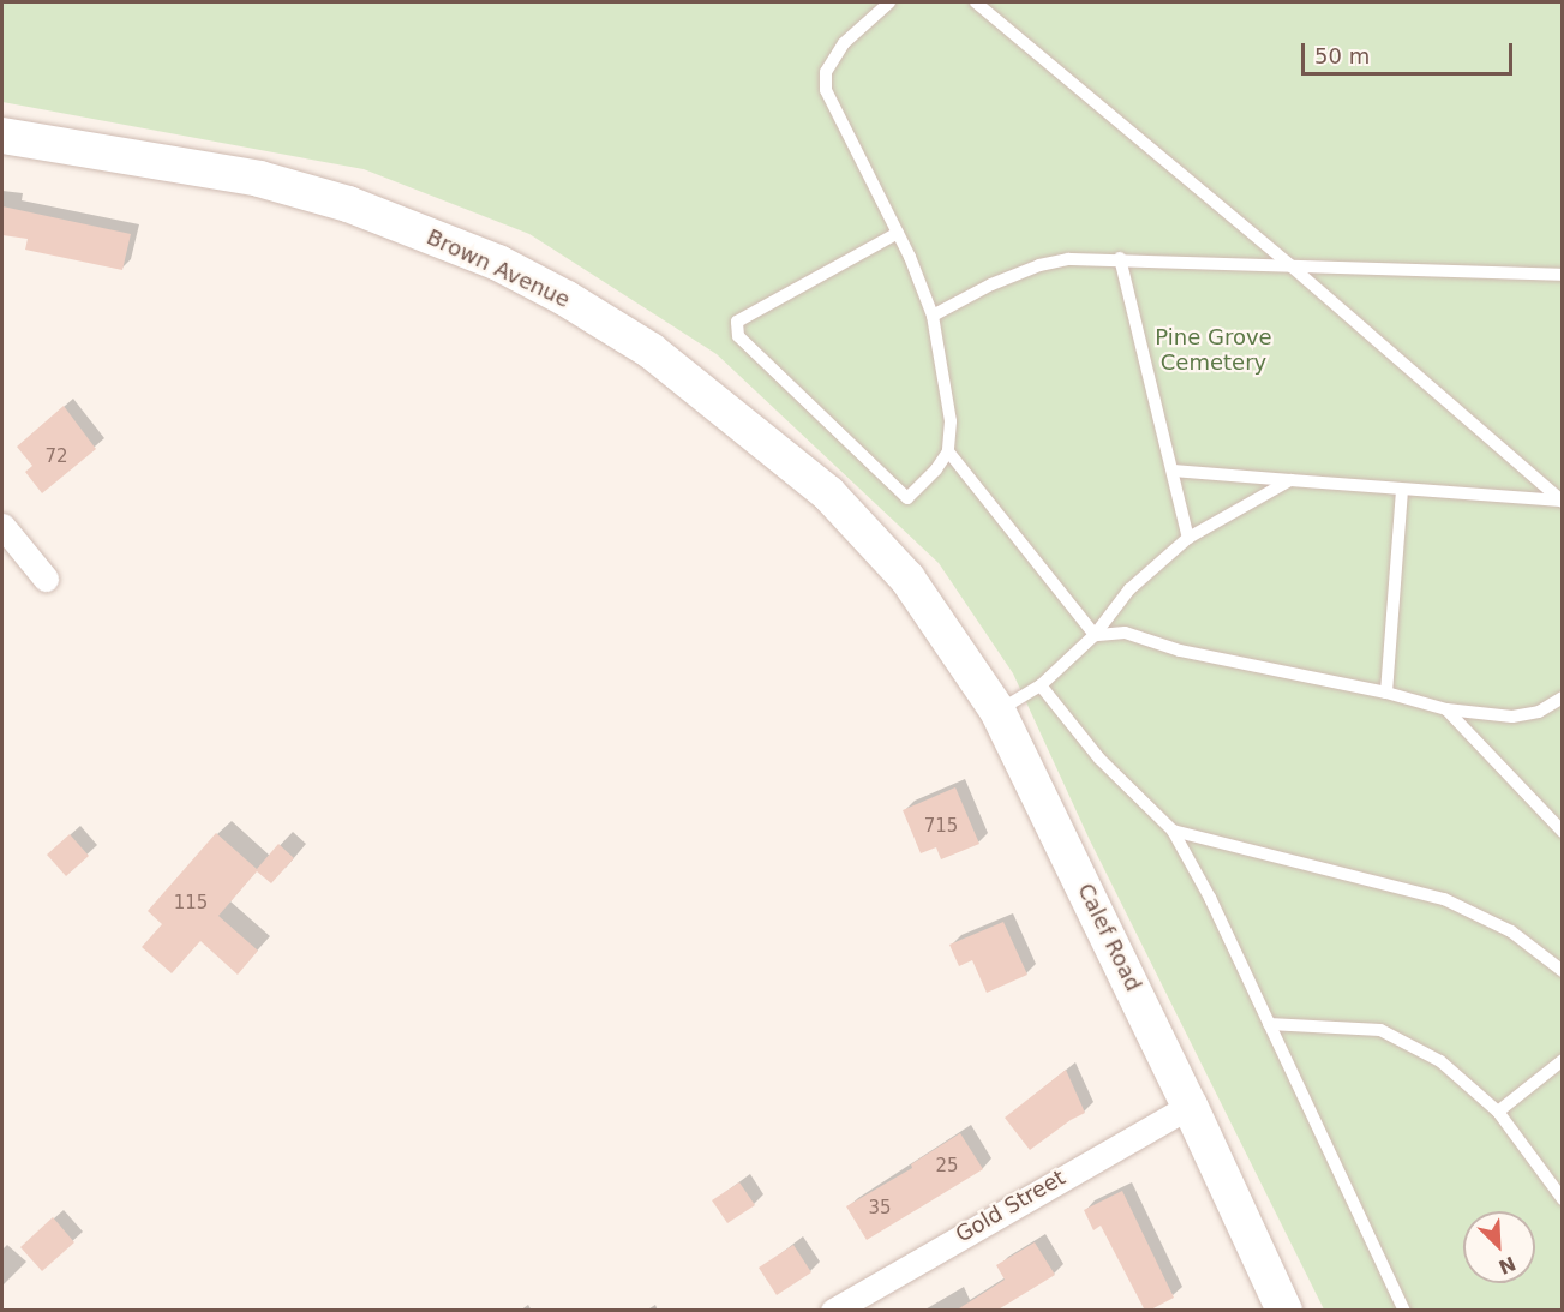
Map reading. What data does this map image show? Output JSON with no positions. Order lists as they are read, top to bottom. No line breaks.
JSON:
{"streets":{"main road":["Brown Avenue","Calef Road"],"street":["Gold Street"]},"crossings":[["Brown Avenue","Calef Road"],["Calef Road","Gold Street"]],"parks":["Pine Grove Cemetery"],"house_numbers":["72","715","115","25","35"],"scale_bar":"50 m","north":"bottom right"}
